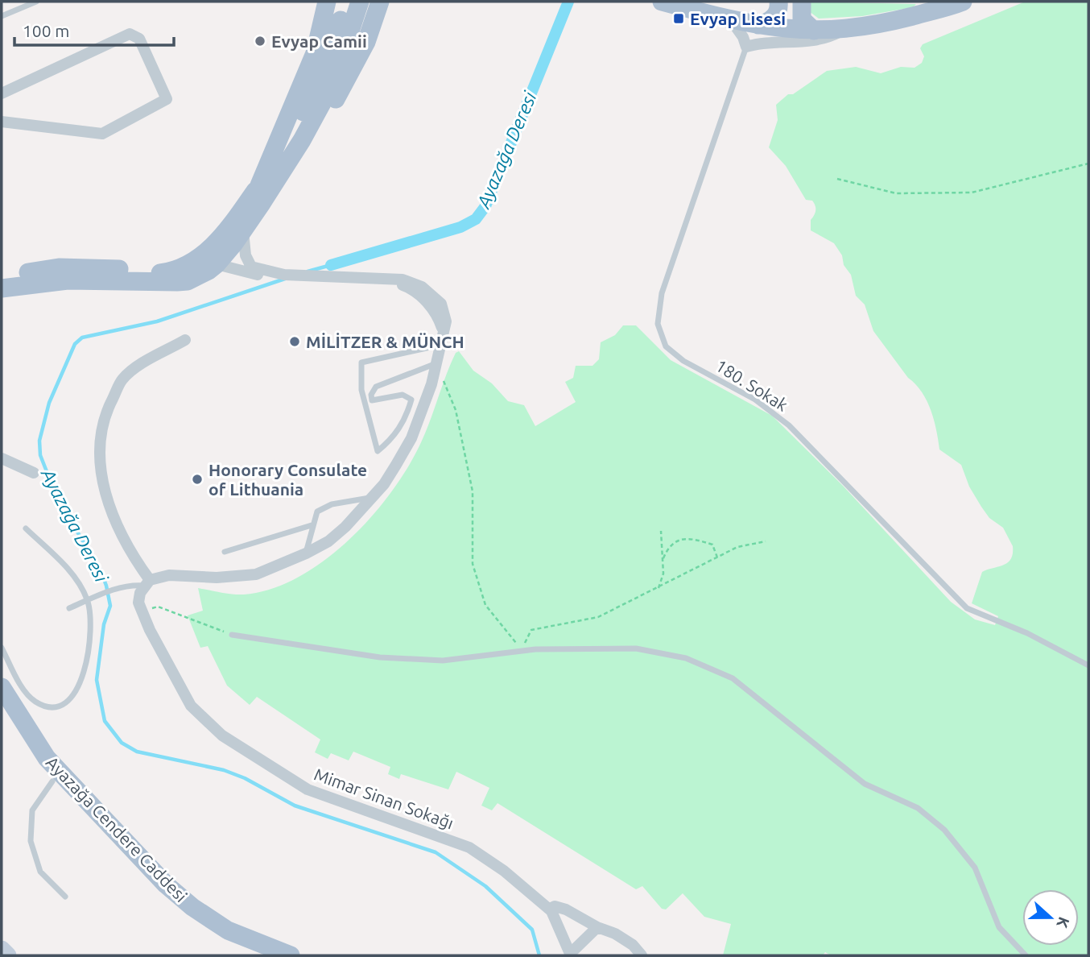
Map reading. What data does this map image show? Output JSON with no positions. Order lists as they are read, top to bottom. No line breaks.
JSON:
{"streets":{"main road":["Ayazağa Cendere Caddesi"],"street":["Mimar Sinan Sokağı"],"lane":["180. Sokak"]},"water":["Ayazağa Deresi"],"places":{"transit":["Evyap Lisesi"],"other":["Evyap Camii","MİLİTZER & MÜNCH","Honorary Consulate of Lithuania"]},"scale_bar":"100 m","north":"right"}
